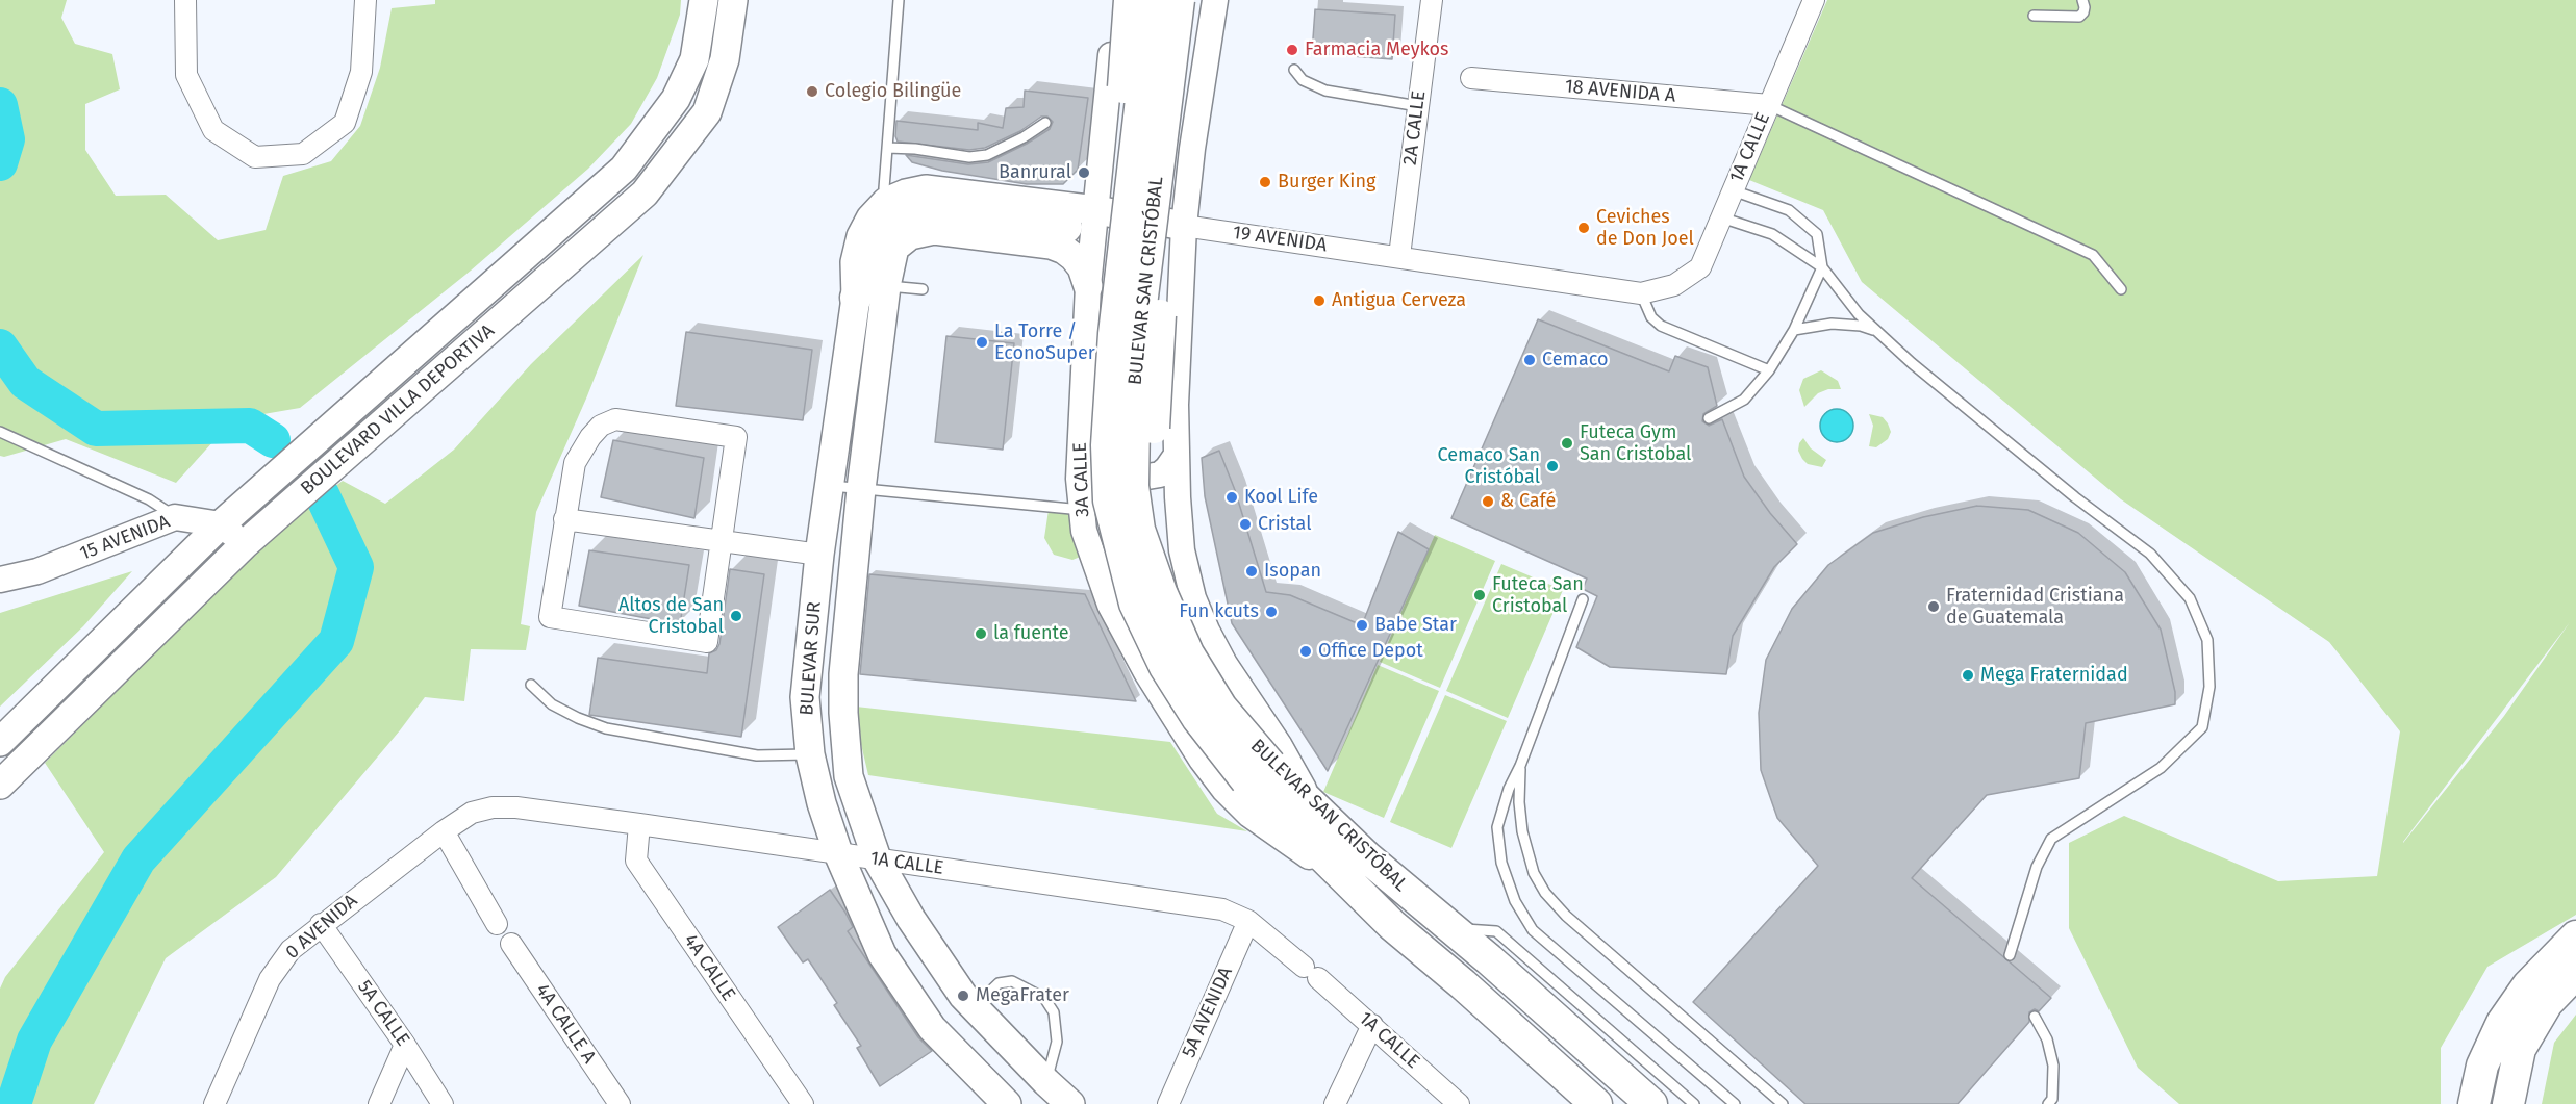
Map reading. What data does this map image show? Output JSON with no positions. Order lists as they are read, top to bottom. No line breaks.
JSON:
{"streets":{"main road":["19 AVENIDA","BULEVAR SAN CRISTÓBAL","BOULEVARD VILLA DEPORTIVA","BULEVAR SUR"],"street":["18 AVENIDA A","2A CALLE","1A CALLE","3A CALLE","15 AVENIDA","0 AVENIDA","4A CALLE","5A AVENIDA","5A CALLE","4A CALLE A"]},"crossings":[["18 AVENIDA A","1A CALLE"],["2A CALLE","19 AVENIDA"],["1A CALLE","19 AVENIDA"],["1A CALLE","BULEVAR SUR"],["1A CALLE","0 AVENIDA"],["1A CALLE","4A CALLE"],["1A CALLE","5A AVENIDA"],["19 AVENIDA","3A CALLE"],["19 AVENIDA","BULEVAR SUR"],["BULEVAR SAN CRISTÓBAL","3A CALLE"],["BOULEVARD VILLA DEPORTIVA","15 AVENIDA"],["0 AVENIDA","5A CALLE"]],"places":["Farmacia Meykos","Colegio Bilingüe","Banrural","Burger King","Ceviches de Don Joel","Antigua Cerveza","La Torre / EconoSuper","Cemaco","Futeca Gym San Cristobal","Cemaco San Cristóbal","Kool Life","& Café","Cristal","Isopan","Futeca San Cristobal","Fraternidad Cristiana de Guatemala","Fun kcuts","Altos de San Cristobal","Babe Star","la fuente","Office Depot","Mega Fraternidad","MegaFrater"]}
